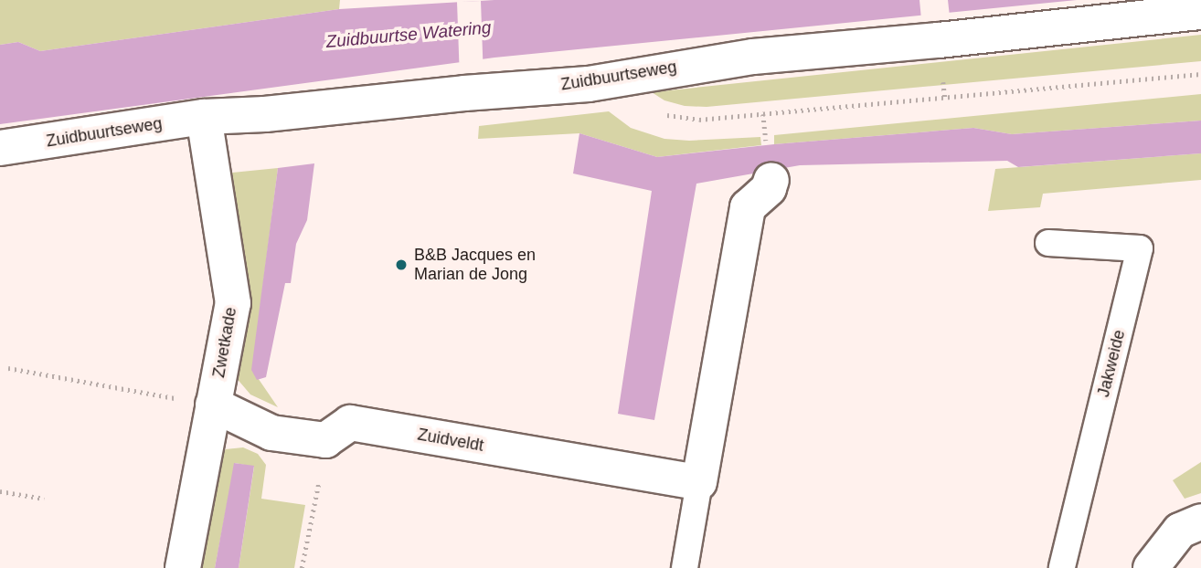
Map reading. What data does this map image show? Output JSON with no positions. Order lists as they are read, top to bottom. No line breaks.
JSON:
{"streets":{"street":["Zuidbuurtseweg","Zwetkade","Zuidveldt"],"lane":["Jakweide"]},"crossings":[["Zuidbuurtseweg","Zwetkade"]],"water":["Zuidbuurtse Watering"],"places":["B&B Jacques en Marian de Jong"]}
